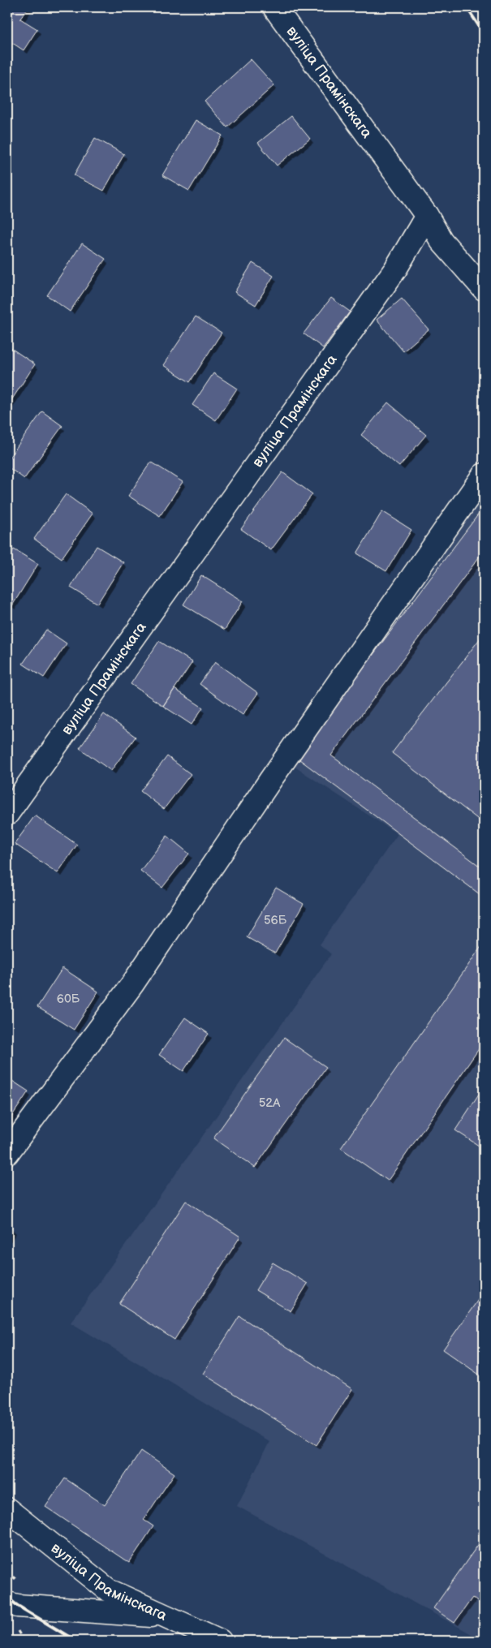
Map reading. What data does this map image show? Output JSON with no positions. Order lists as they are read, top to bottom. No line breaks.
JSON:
{"streets":{"street":["вуліца Прамінскага"]},"house_numbers":["56Б","60Б","52А"]}
